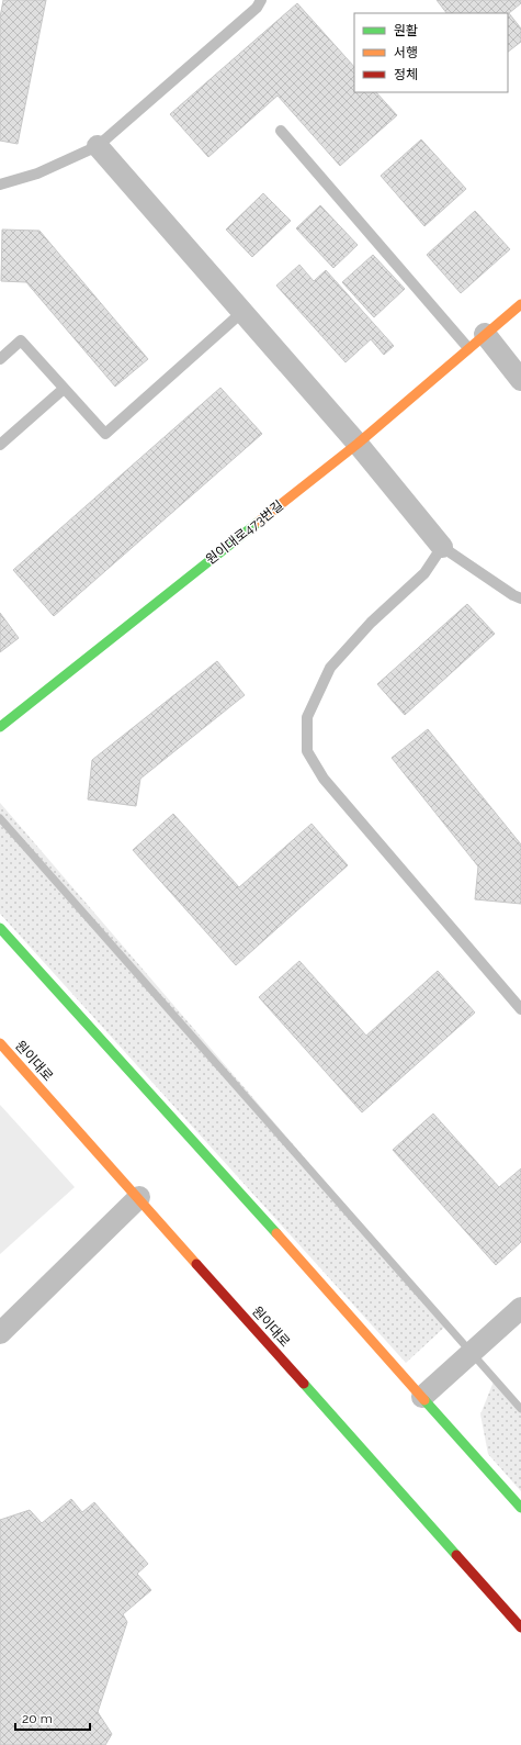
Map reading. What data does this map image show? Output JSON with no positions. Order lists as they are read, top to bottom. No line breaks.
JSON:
{"streets":{"main road":["원이대로473번길","원이대로"]},"legend":["원활","서행","정체"],"scale_bar":"20 m"}
